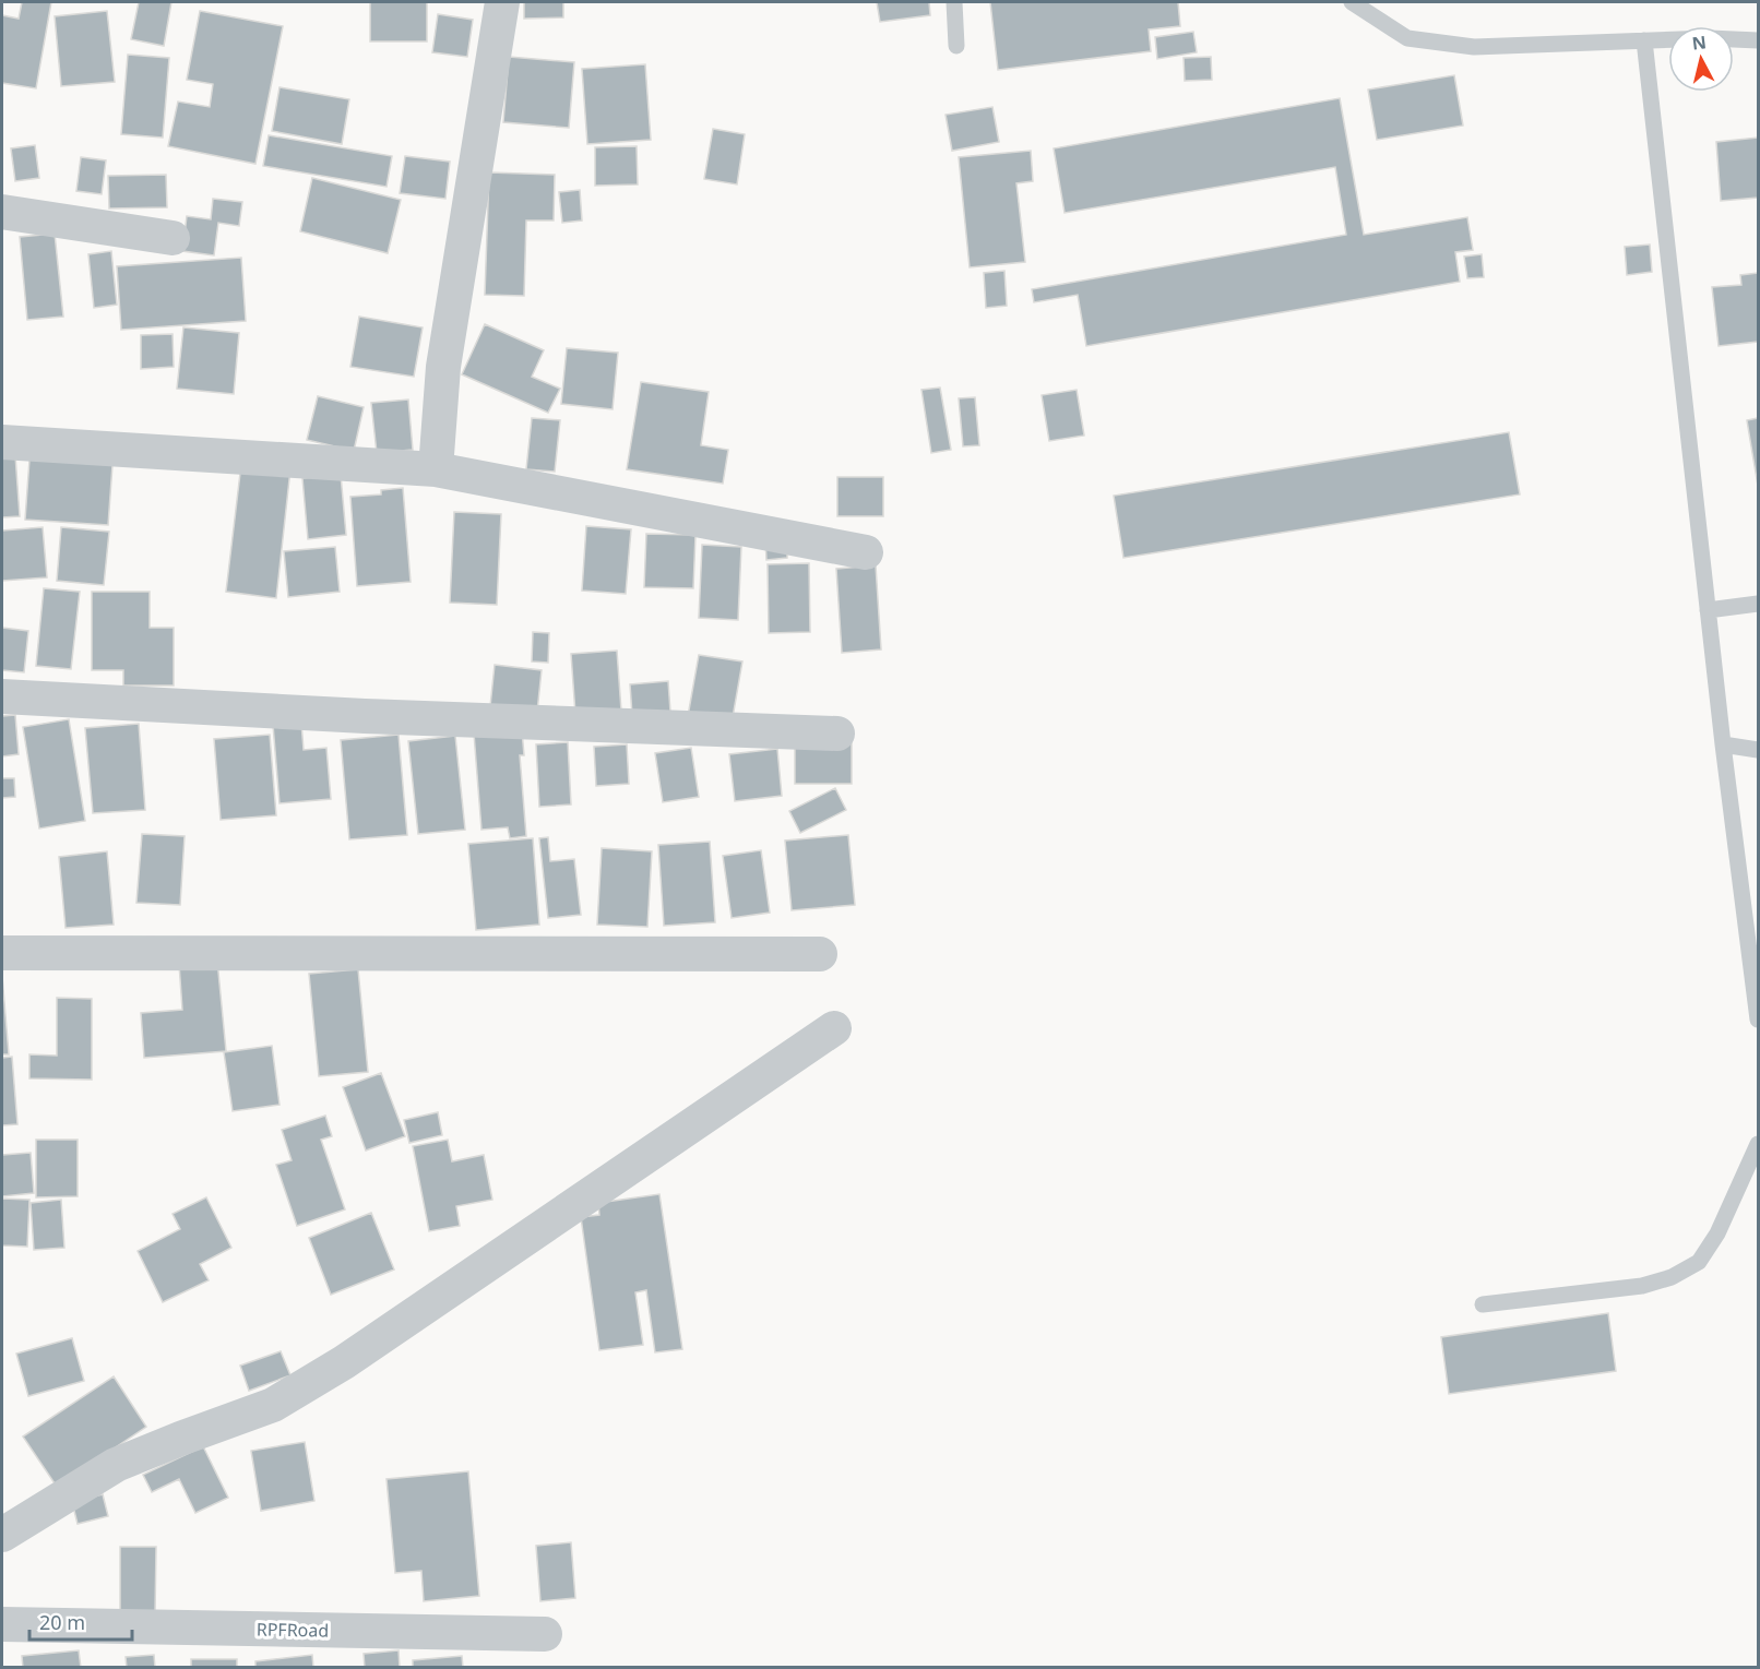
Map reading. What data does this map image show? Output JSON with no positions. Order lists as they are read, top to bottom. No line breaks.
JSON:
{"streets":{"street":["RPFRoad"]},"scale_bar":"20 m","north":"top"}
